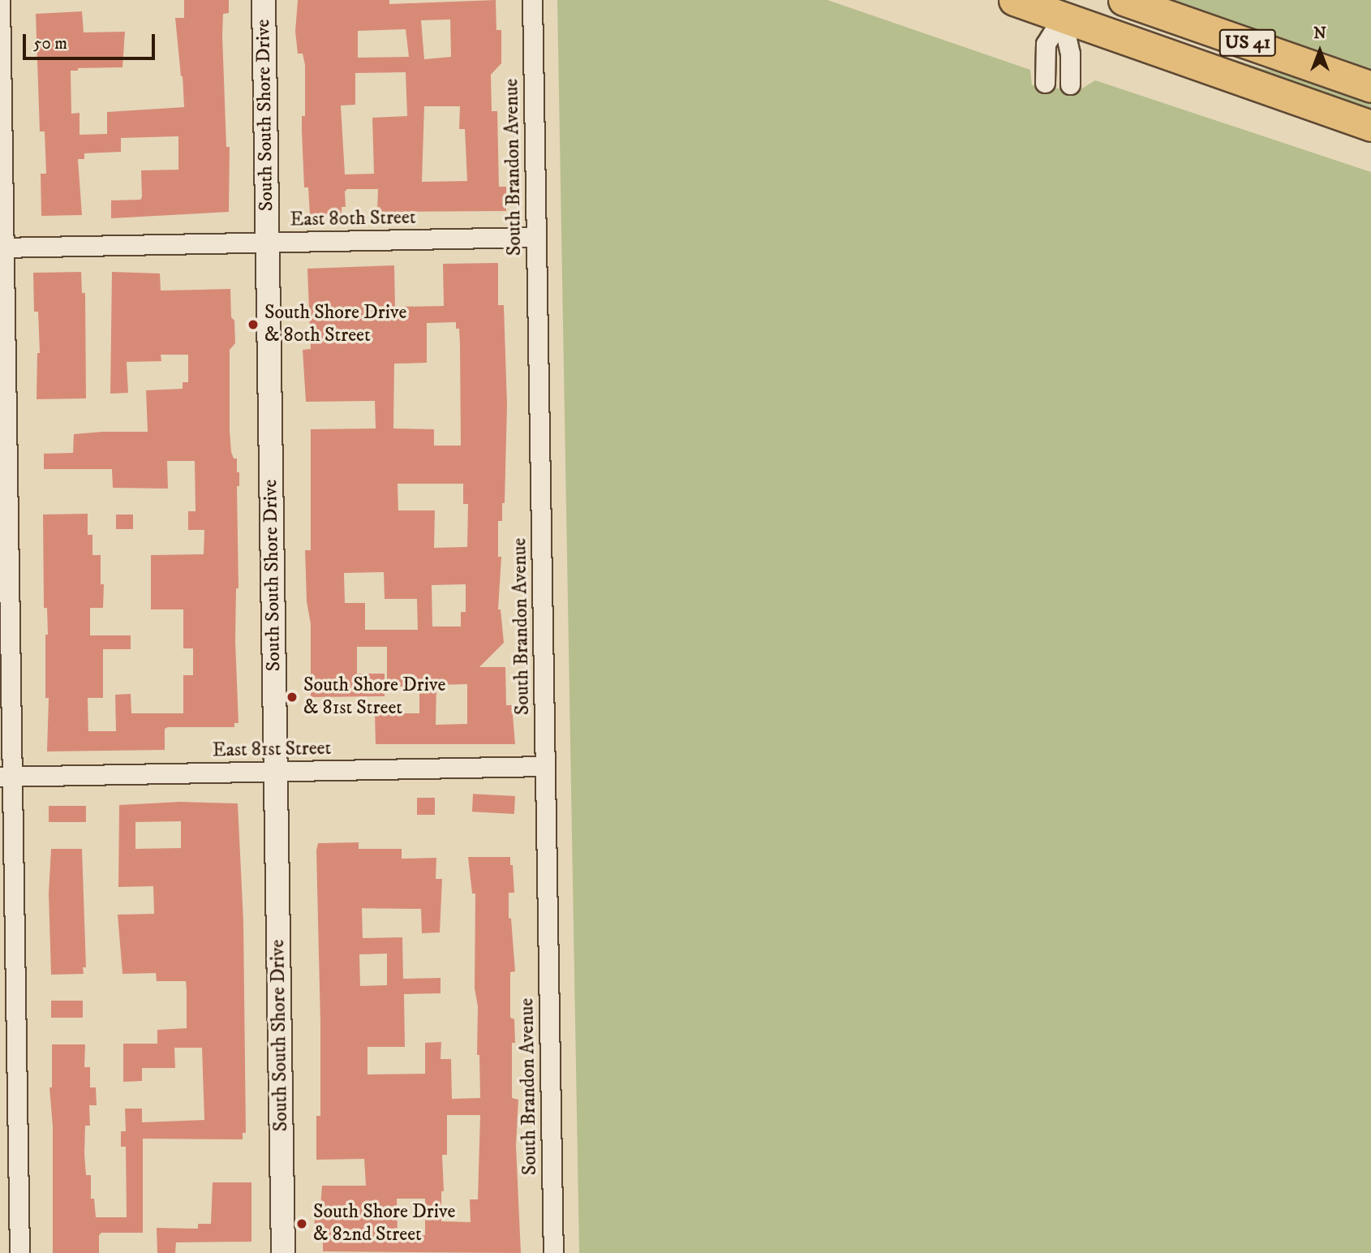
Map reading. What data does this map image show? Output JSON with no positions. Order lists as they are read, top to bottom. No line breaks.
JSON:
{"streets":{"main road":["US 41"],"street":["South South Shore Drive","South Brandon Avenue","East 80th Street","East 81st Street"]},"crossings":[["South South Shore Drive","East 80th Street"],["South South Shore Drive","East 81st Street"],["South Brandon Avenue","East 80th Street"],["South Brandon Avenue","East 81st Street"]],"places":["South Shore Drive & 80th Street","South Shore Drive & 81st Street","South Shore Drive & 82nd Street"],"scale_bar":"50 m","north":"top"}
